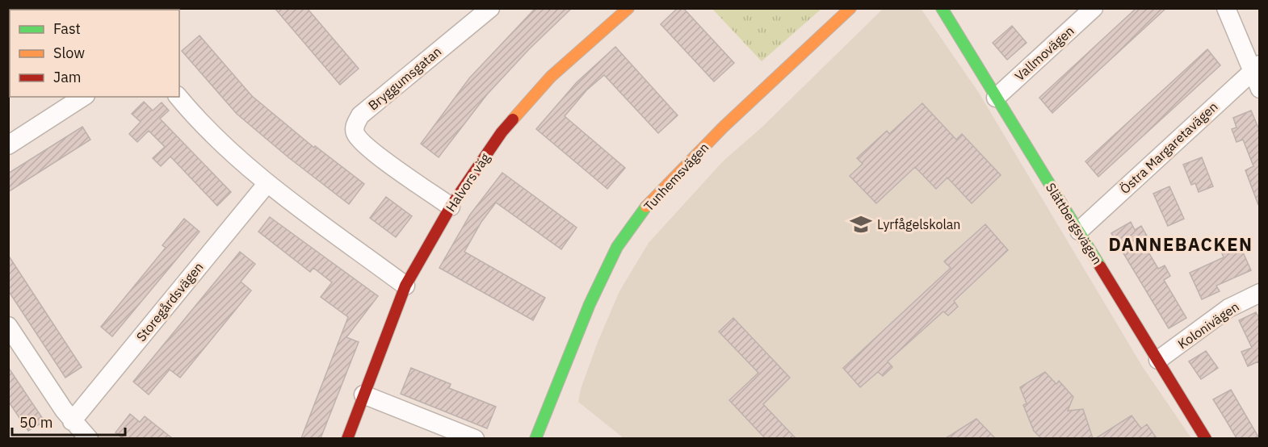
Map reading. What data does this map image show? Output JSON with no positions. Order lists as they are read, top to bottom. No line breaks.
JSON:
{"streets":{"street":["Vallmovägen","Bryggumsgatan","Östra Margaretavägen","Tunhemsvägen","Halvors väg","Slättbergsvägen","Storegårdsvägen","Kolonivägen"]},"crossings":[["Vallmovägen","Slättbergsvägen"],["Bryggumsgatan","Halvors väg"],["Östra Margaretavägen","Slättbergsvägen"],["Slättbergsvägen","Kolonivägen"]],"districts":["DANNEBACKEN"],"places":{"school or university":["Lyrfågelskolan"]},"legend":["Fast","Slow","Jam"],"scale_bar":"50 m"}
